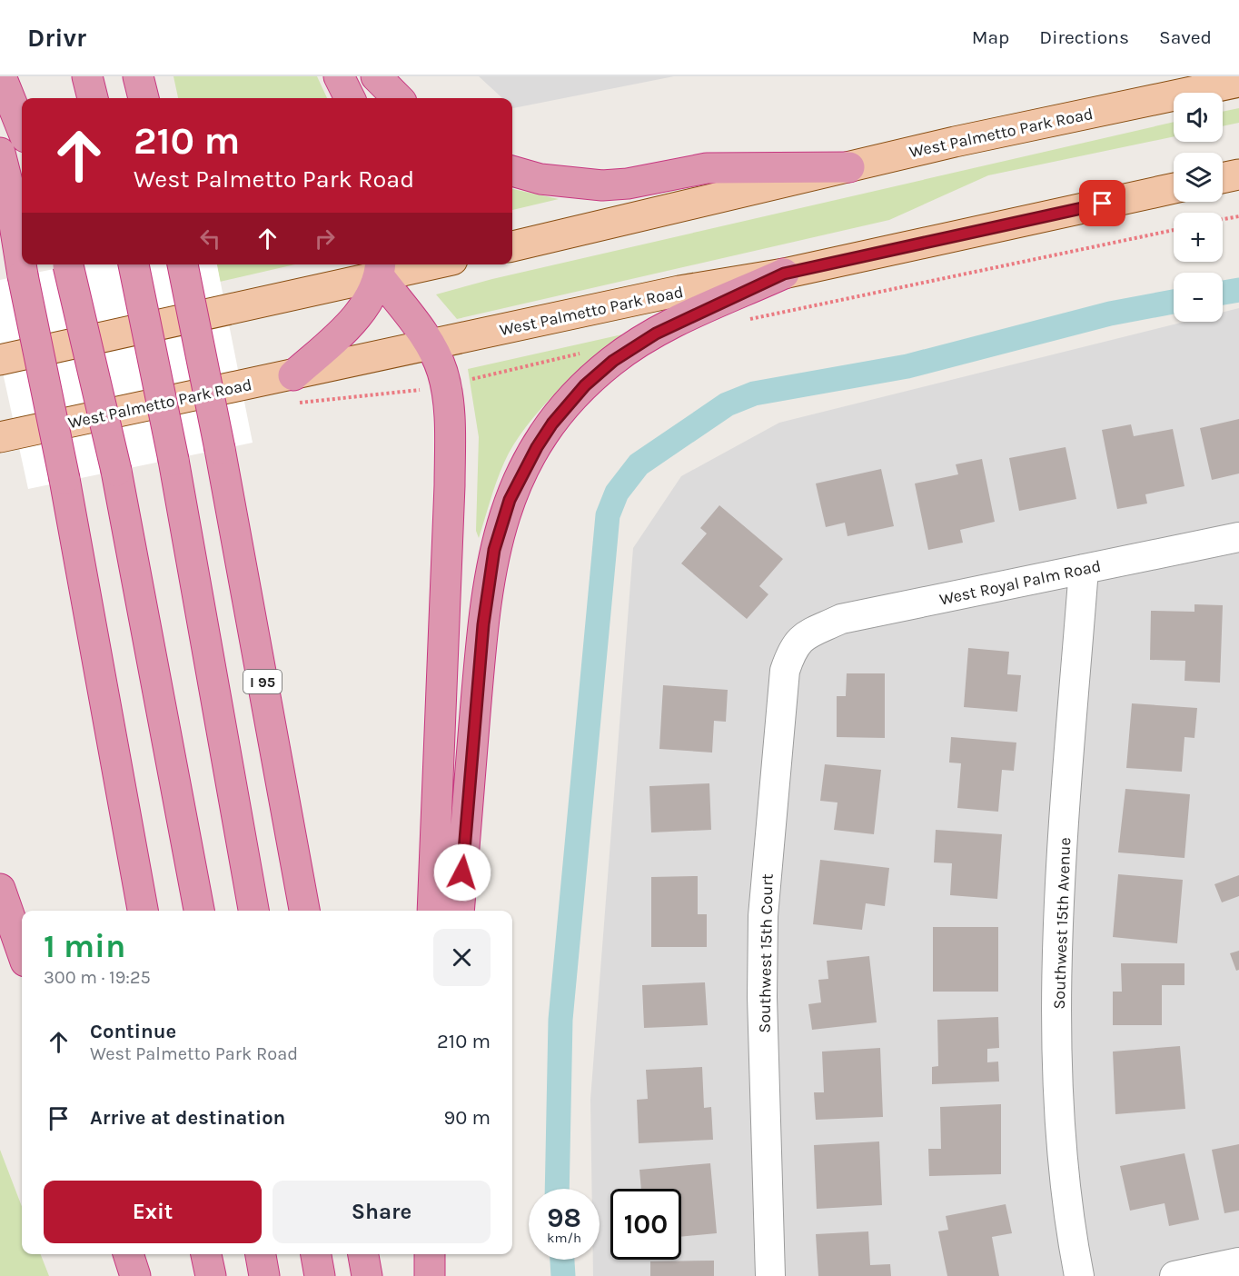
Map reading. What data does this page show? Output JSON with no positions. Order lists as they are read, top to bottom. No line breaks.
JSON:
{"streets":{"highway":["I 95"],"main road":["West Palmetto Park Road"],"street":["West Royal Palm Road","Southwest 15th Avenue","Southwest 15th Court"]},"crossings":[["West Royal Palm Road","Southwest 15th Avenue"],["West Royal Palm Road","Southwest 15th Court"]],"page":{"header":"Drivr","nav":["Map","Directions","Saved"],"map_buttons":["+","−"],"turn":["210 m","West Palmetto Park Road"],"heading":["1 min","300 m · 19:25"],"list":[{"name":"Continue","note":"West Palmetto Park Road","value":"210 m"},{"name":"Arrive at destination","value":"90 m"}],"buttons":["Exit","Share"],"speed":"98 km/h","limit":"100"}}
